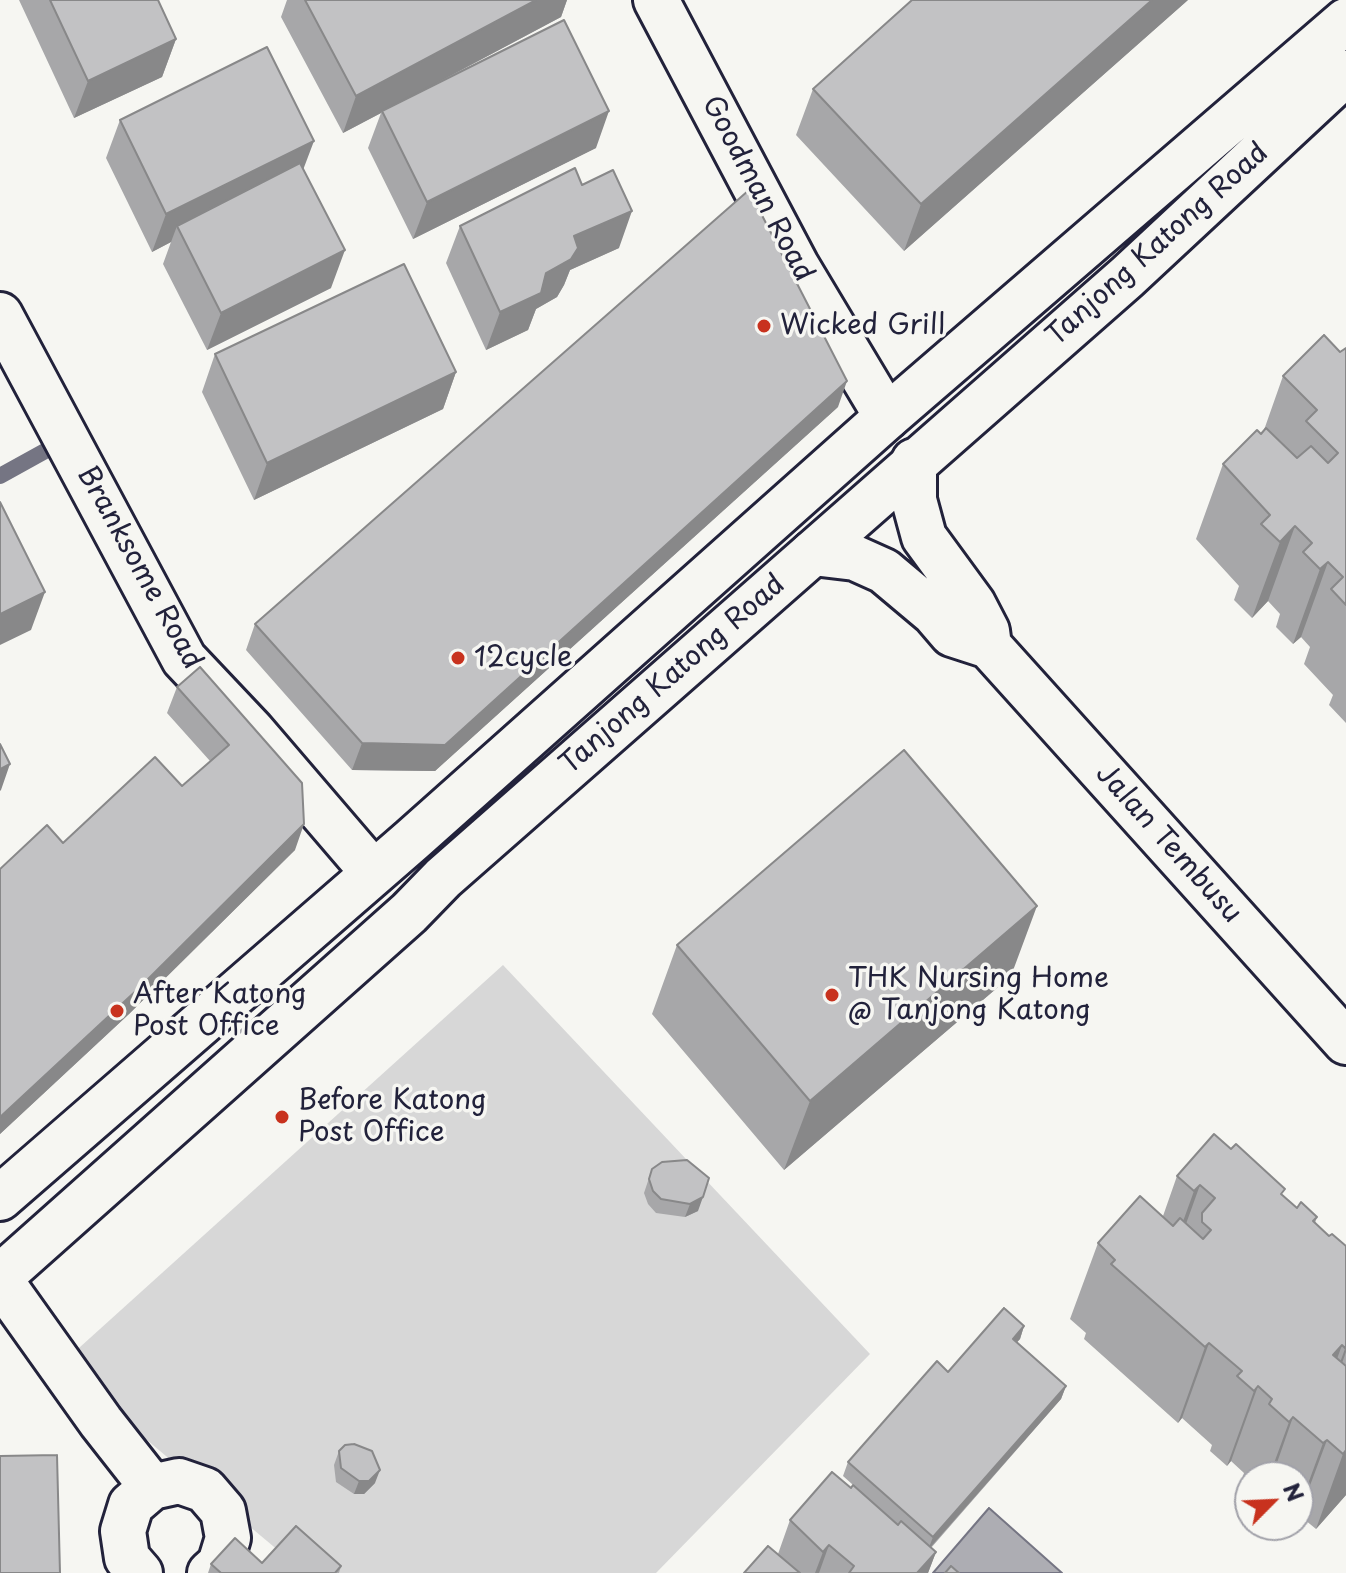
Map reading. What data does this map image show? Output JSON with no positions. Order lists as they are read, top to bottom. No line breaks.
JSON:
{"streets":{"main road":["Goodman Road","Tanjong Katong Road","Branksome Road","Jalan Tembusu"]},"crossings":[["Goodman Road","Tanjong Katong Road"],["Tanjong Katong Road","Branksome Road"]],"places":["Wicked Grill","12cycle","THK Nursing Home @ Tanjong Katong","After Katong Post Office","Before Katong Post Office"],"north":"top right"}
